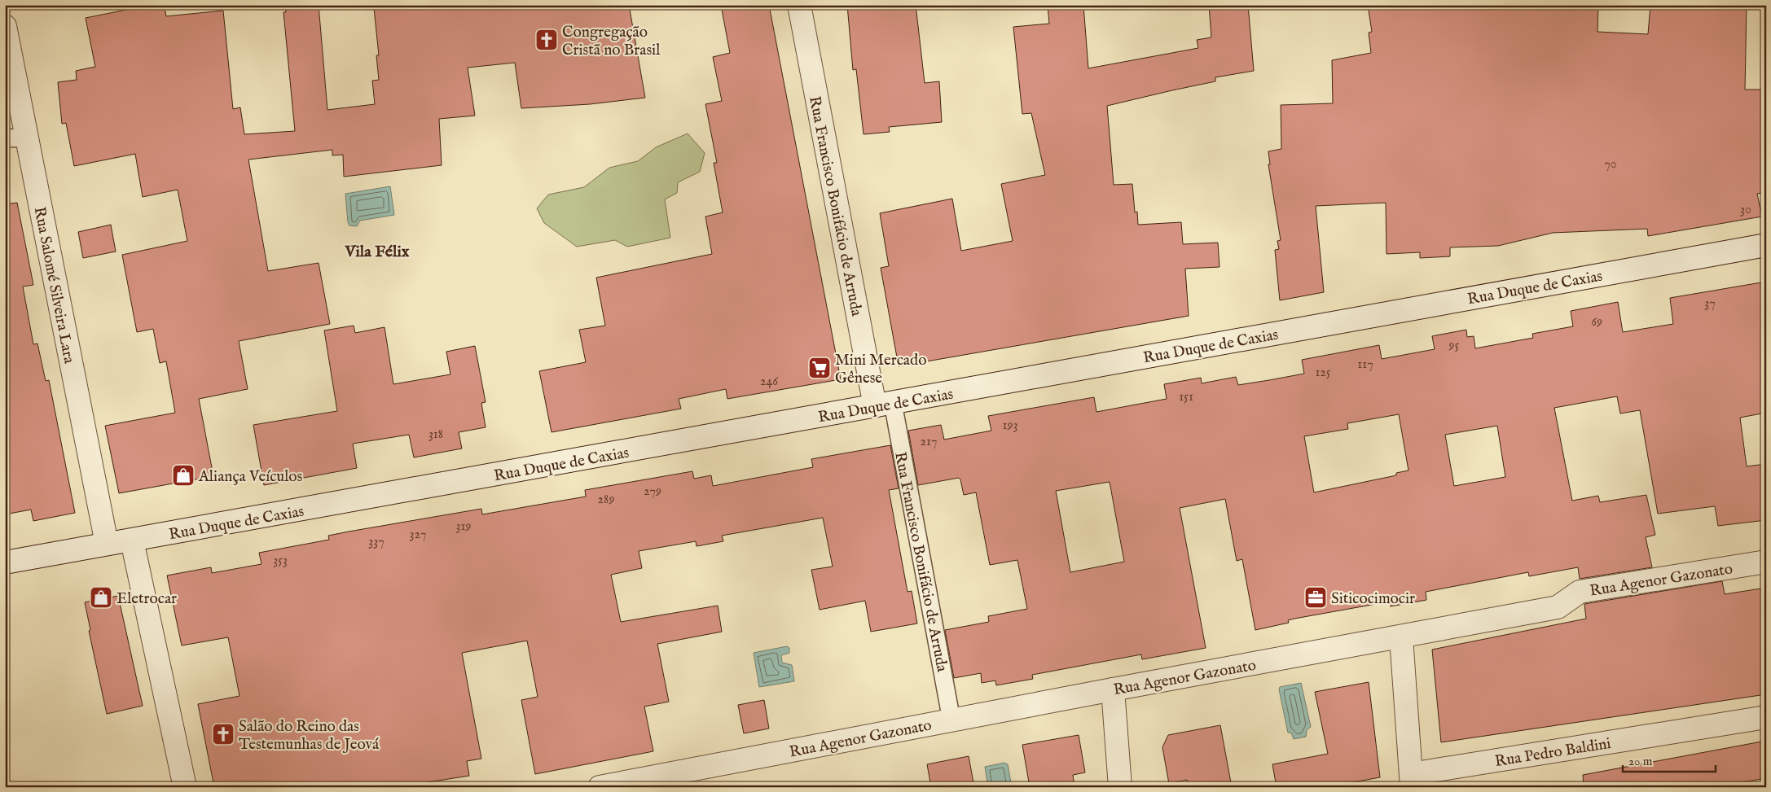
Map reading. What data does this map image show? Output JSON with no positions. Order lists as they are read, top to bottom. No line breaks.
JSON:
{"streets":{"street":["Rua Francisco Bonifácio de Arruda","Rua Salomé Silveira Lara","Rua Duque de Caxias","Rua Agenor Gazonato","Rua Pedro Baldini"]},"crossings":[["Rua Francisco Bonifácio de Arruda","Rua Duque de Caxias"],["Rua Francisco Bonifácio de Arruda","Rua Agenor Gazonato"],["Rua Salomé Silveira Lara","Rua Duque de Caxias"]],"districts":["Vila Félix"],"places":{"church":["Congregação Cristã no Brasil","Salão do Reino das Testemunhas de Jeová"],"supermarket":["Mini Mercado Gênese"],"shop":["Aliança Veículos","Eletrocar"],"office":["Siticocimocir"]},"house_numbers":["70","30","37","69","95","117","125","246","151","193","318","217","279","289","319","327","337","353"],"scale_bar":"20 m"}
